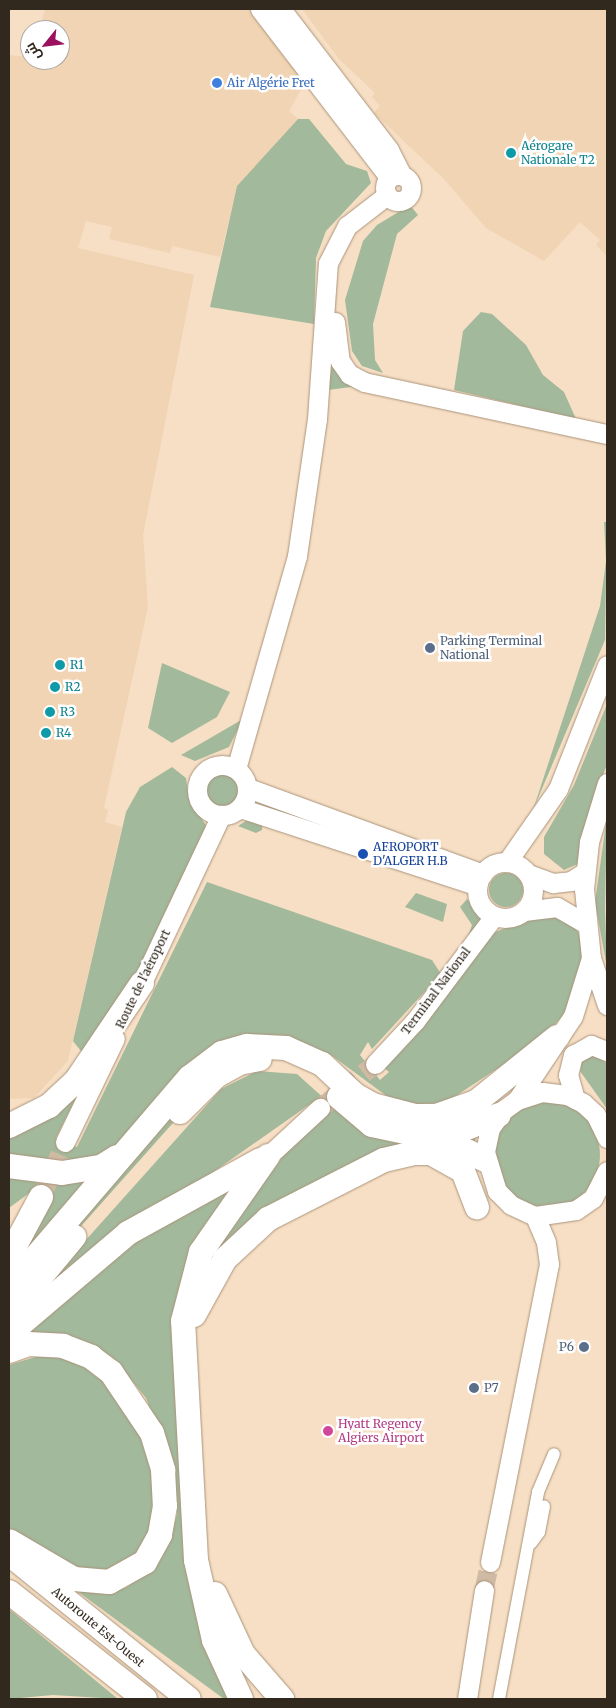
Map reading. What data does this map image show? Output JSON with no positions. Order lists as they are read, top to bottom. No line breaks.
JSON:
{"streets":{"highway":["Autoroute Est-Ouest"],"street":["Route de l'aéroport","Terminal National"]},"places":["Air Algérie Fret","Aérogare Nationale T2","Parking Terminal National","R1","R2","R3","R4","AEROPORT D'ALGER H.B","P6","P7","Hyatt Regency Algiers Airport"],"north":"bottom left"}
